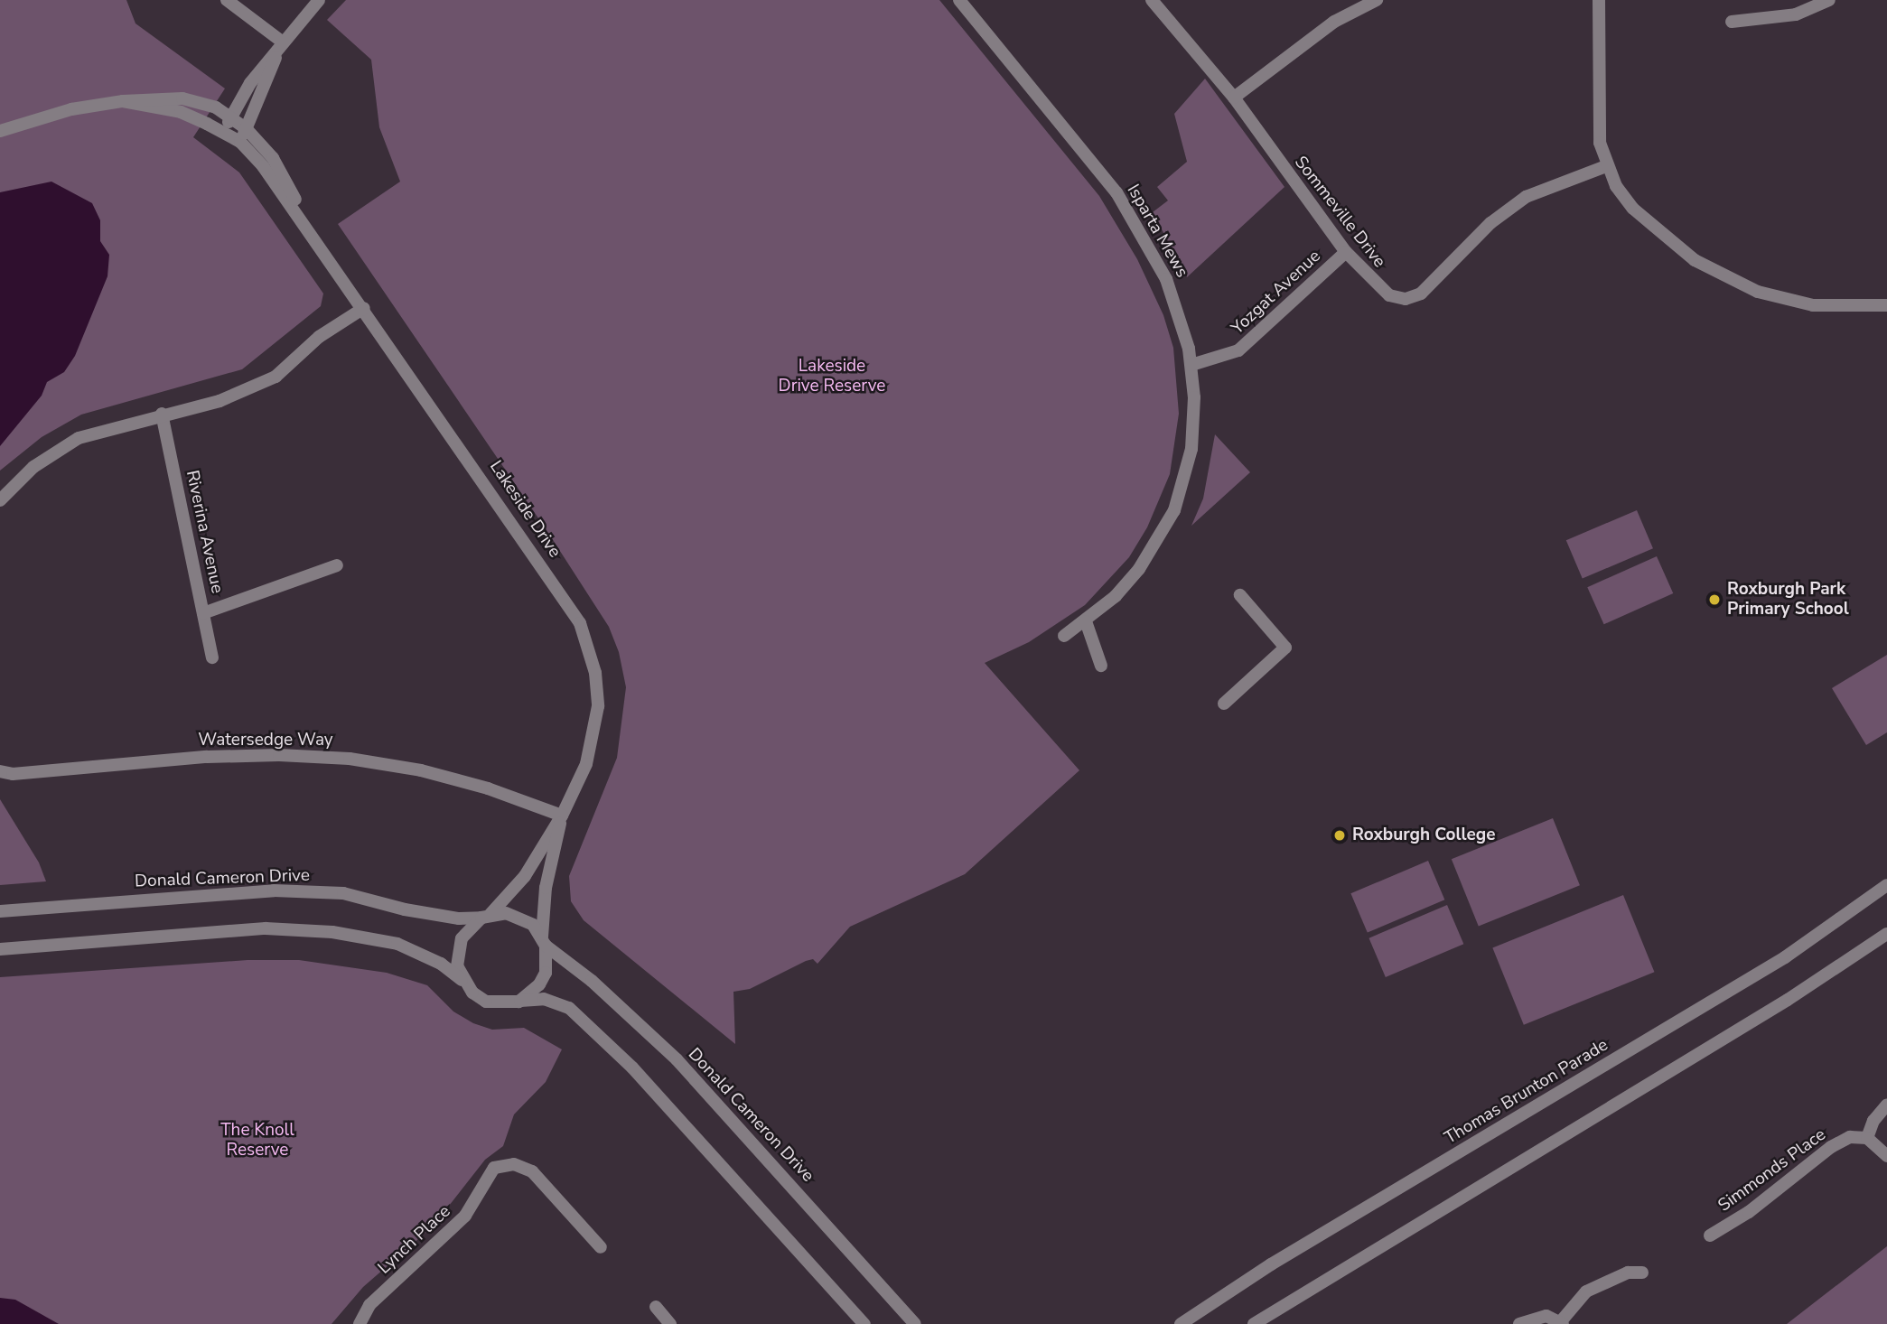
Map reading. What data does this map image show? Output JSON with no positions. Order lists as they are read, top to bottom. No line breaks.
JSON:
{"streets":{"street":["Sommeville Drive","Isparta Mews","Yozgat Avenue","Lakeside Drive","Riverina Avenue","Watersedge Way","Donald Cameron Drive","Thomas Brunton Parade","Simmonds Place","Lynch Place"]},"crossings":[["Sommeville Drive","Yozgat Avenue"],["Isparta Mews","Yozgat Avenue"],["Lakeside Drive","Watersedge Way"],["Lakeside Drive","Donald Cameron Drive"]],"parks":["Lakeside Drive Reserve","The Knoll Reserve"],"places":["Roxburgh Park Primary School","Roxburgh College"]}
